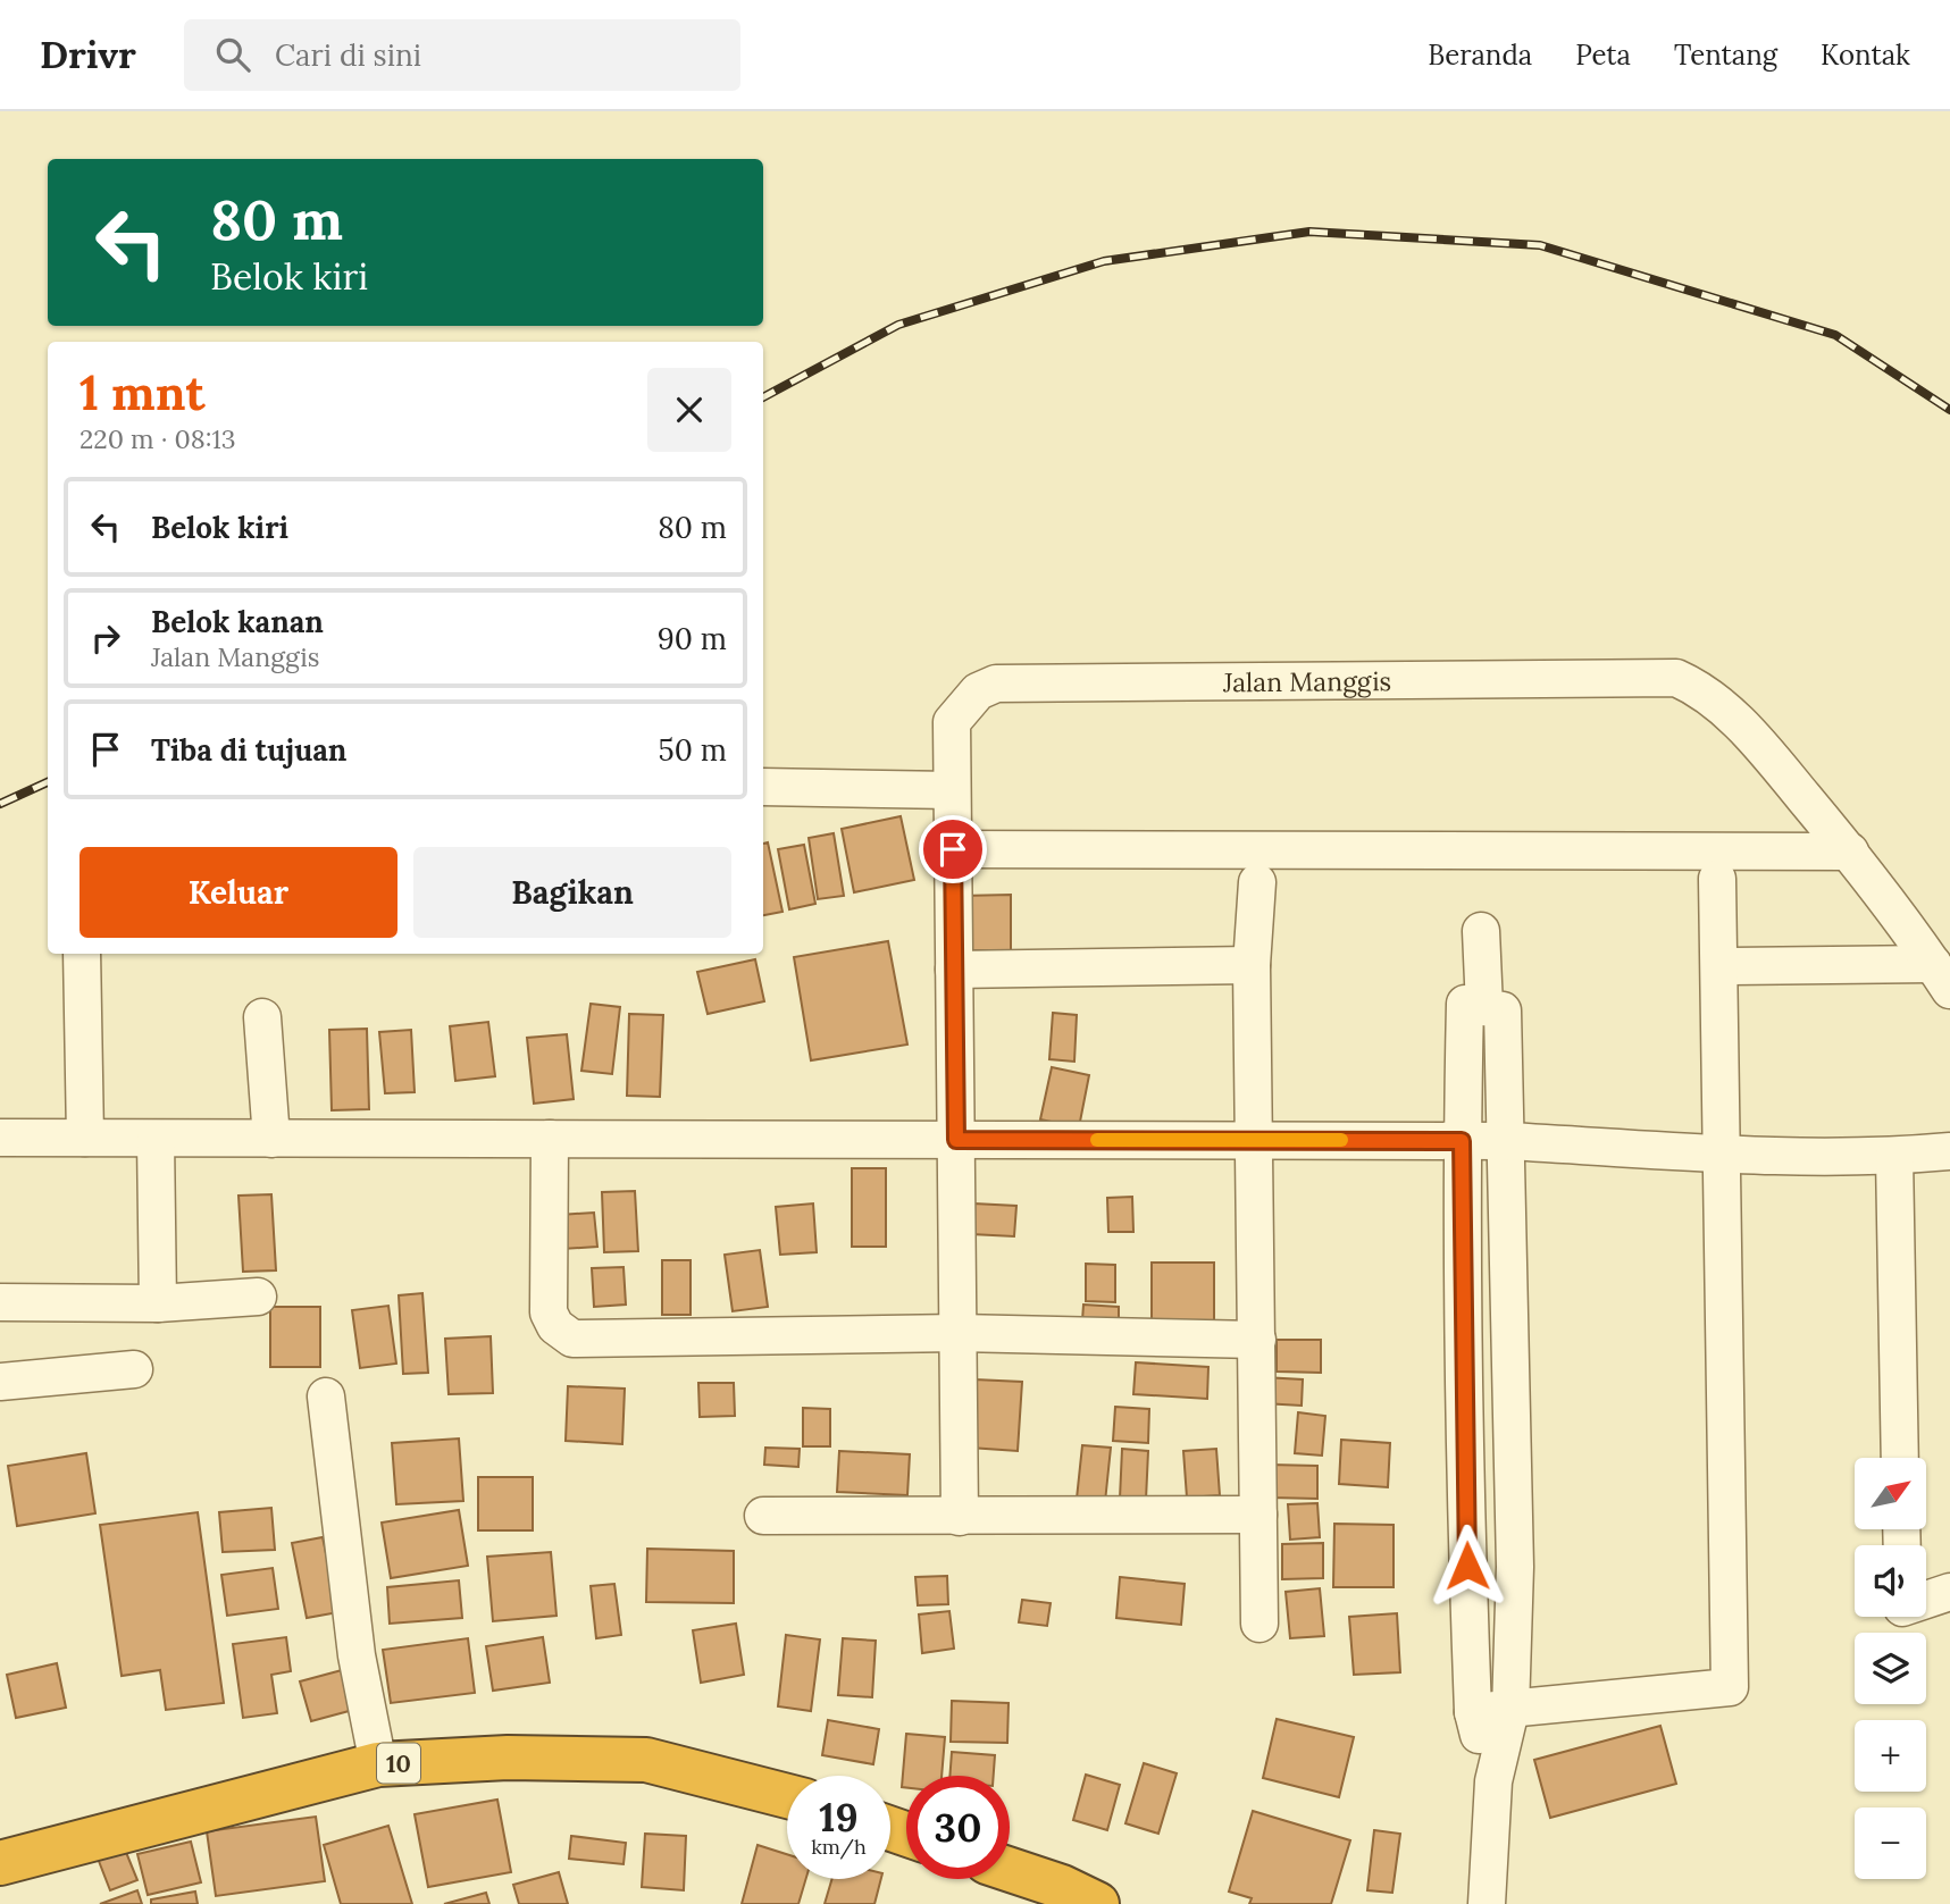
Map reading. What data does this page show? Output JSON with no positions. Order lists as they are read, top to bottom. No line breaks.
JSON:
{"streets":{"highway":["10"],"street":["Jalan Manggis"]},"north":"top right","page":{"header":"Drivr","search":"Cari di sini","nav":["Beranda","Peta","Tentang","Kontak"],"turn":["80 m","Belok kiri"],"heading":["1 mnt","220 m · 08:13"],"list":[{"name":"Belok kiri","value":"80 m"},{"name":"Belok kanan","note":"Jalan Manggis","value":"90 m"},{"name":"Tiba di tujuan","value":"50 m"}],"buttons":["Keluar","Bagikan"],"map_buttons":["+","−"],"speed":"19 km/h","limit":"30"}}
